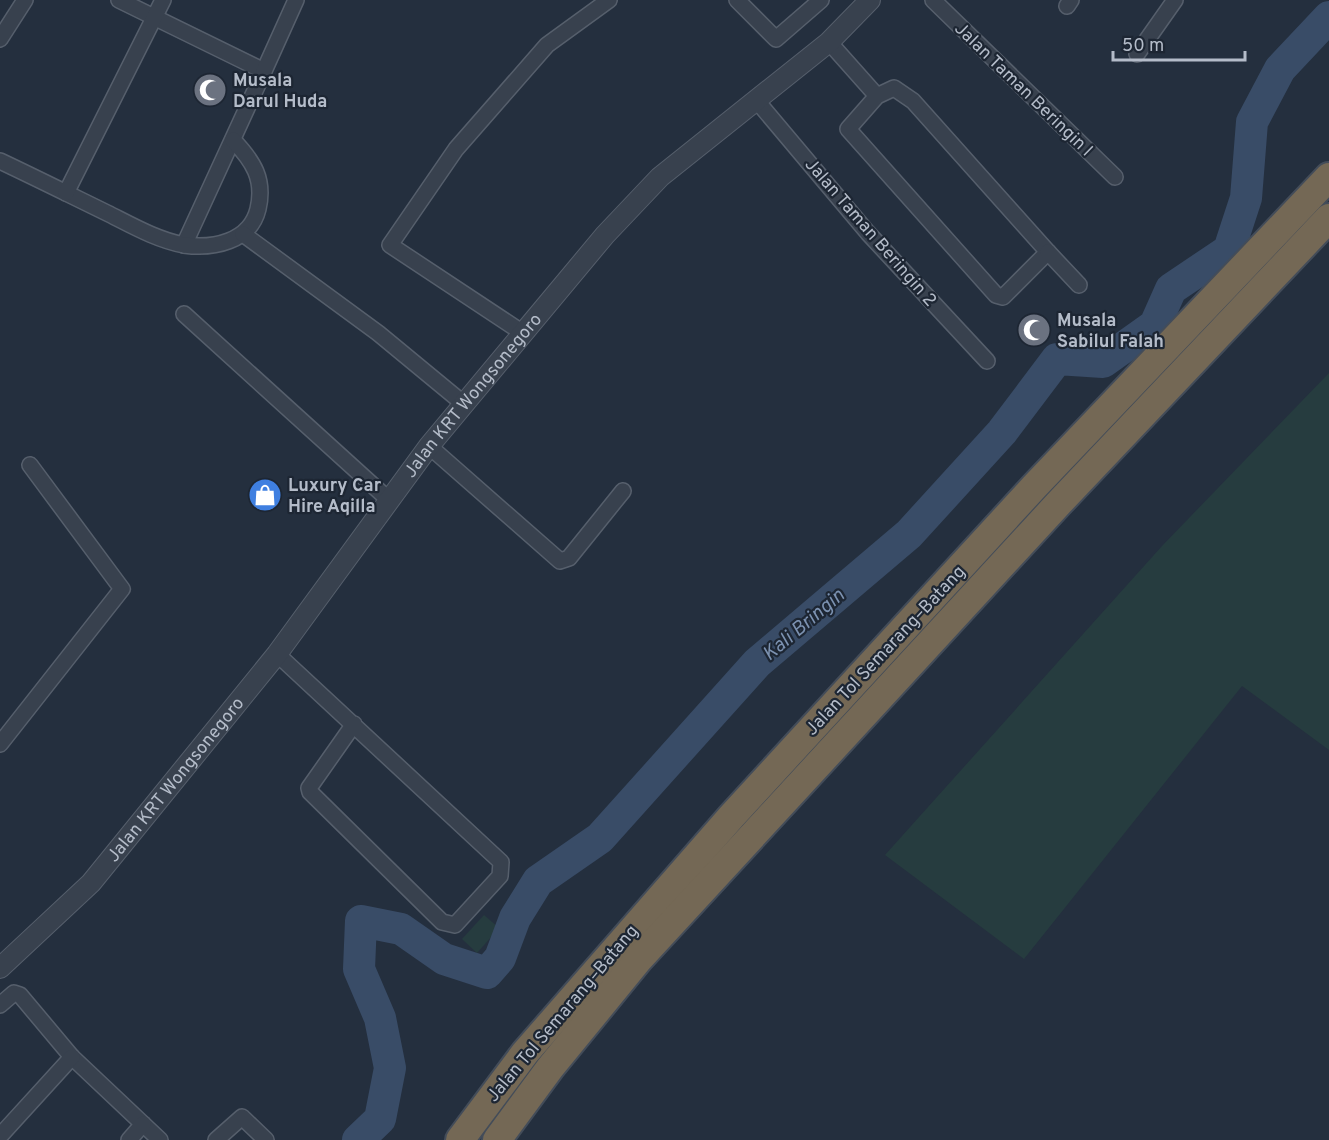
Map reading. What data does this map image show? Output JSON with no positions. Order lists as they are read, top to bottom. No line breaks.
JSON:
{"streets":{"highway":["Jalan Tol Semarang–Batang"],"street":["Jalan Taman Beringin I","Jalan Taman Beringin 2","Jalan KRT Wongsonegoro"]},"crossings":[["Jalan Taman Beringin 2","Jalan KRT Wongsonegoro"]],"water":["Kali Bringin"],"places":{"mosque":["Musala Darul Huda","Musala Sabilul Falah"],"shop":["Luxury Car Hire Aqilla"]},"scale_bar":"50 m"}
